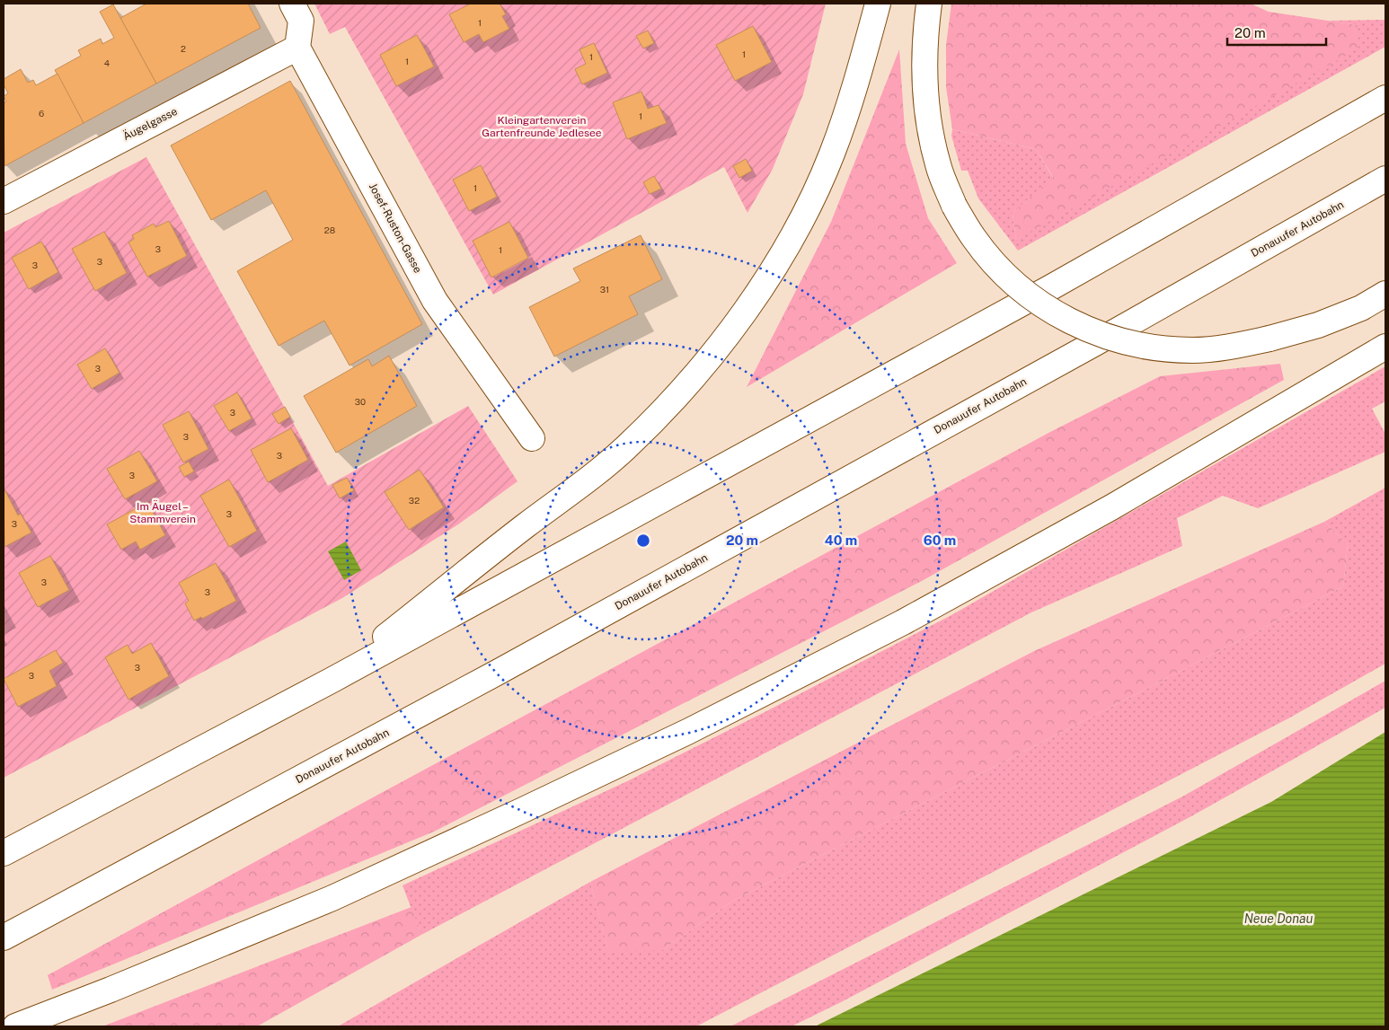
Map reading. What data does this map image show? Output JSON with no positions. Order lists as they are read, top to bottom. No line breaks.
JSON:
{"streets":{"main road":["Äugelgasse","Josef-Ruston-Gasse","Donauufer Autobahn"]},"crossings":[["Äugelgasse","Josef-Ruston-Gasse"]],"water":["Neue Donau"],"parks":["Kleingartenverein Gartenfreunde Jedlesee","Im Äugel – Stammverein"],"house_numbers":["1","2","1","1","1","4","6","1","1","28","3","1","3","3","31","3","30","3","3","3","3","32","3","3","3","3","3","3"],"scale_bar":"20 m","rings":["20 m","40 m","60 m"]}
